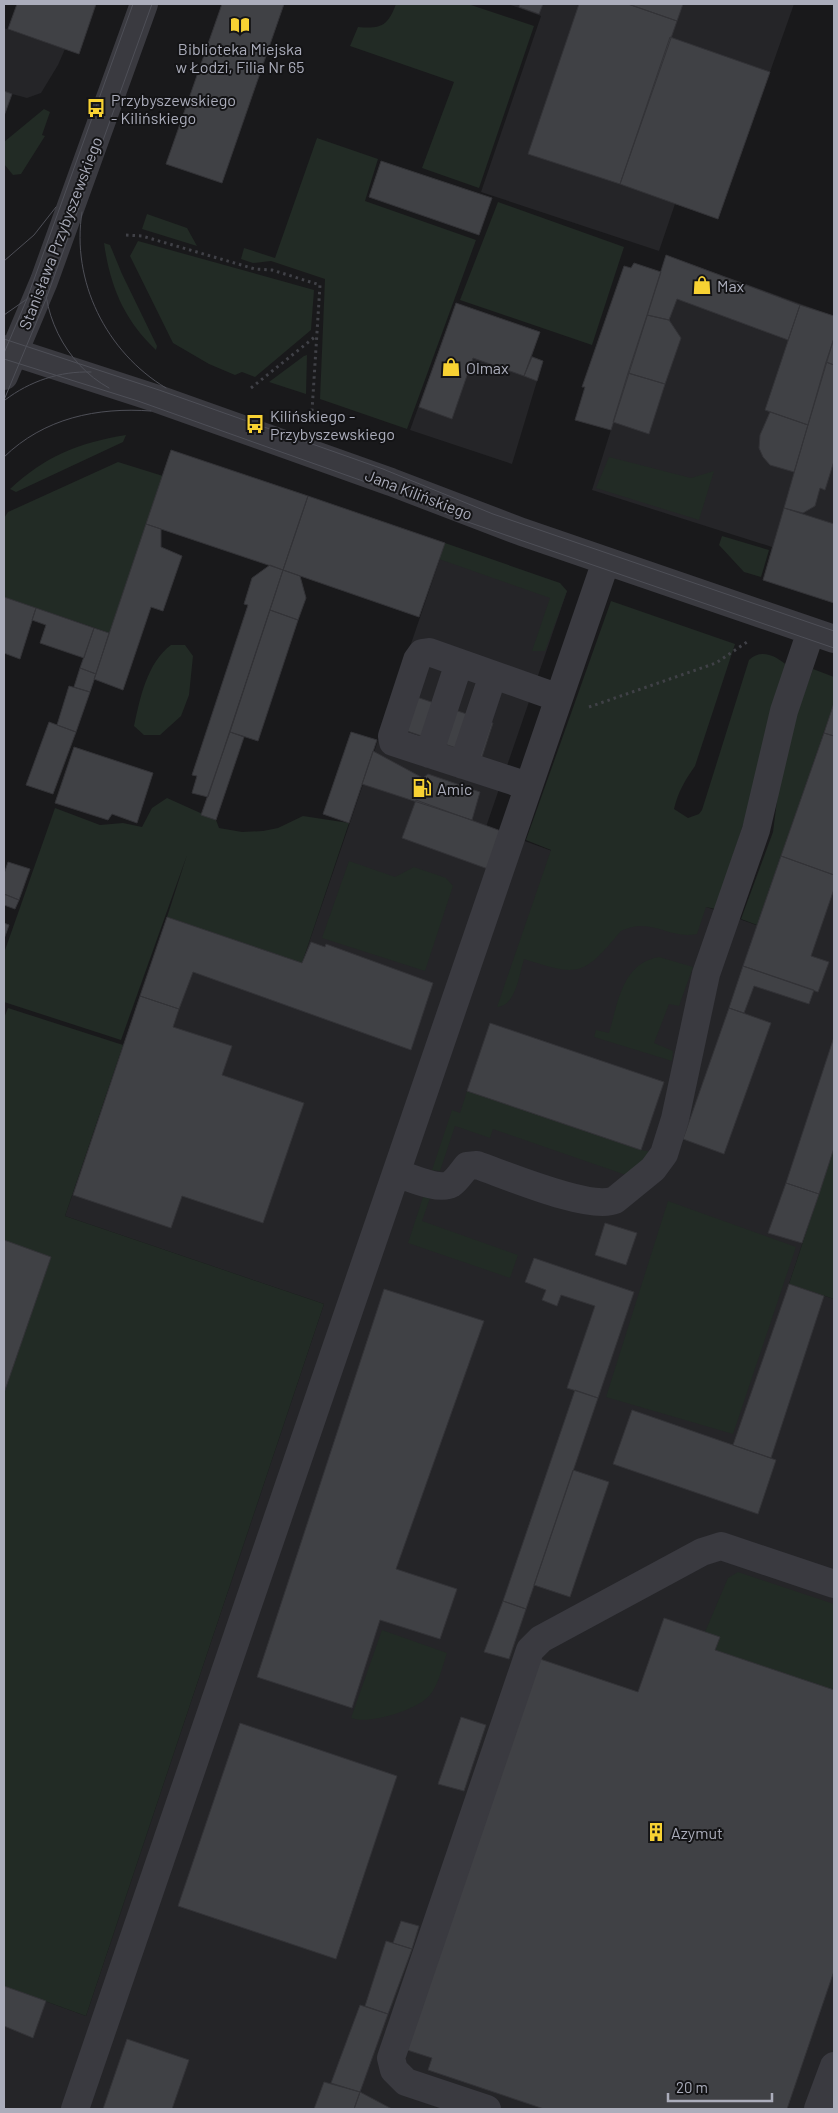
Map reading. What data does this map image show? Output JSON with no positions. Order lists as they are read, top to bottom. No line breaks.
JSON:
{"streets":{"street":["Stanisława Przybyszewskiego","Jana Kilińskiego"]},"crossings":[["Stanisława Przybyszewskiego","Jana Kilińskiego"]],"places":{"library":["Biblioteka Miejska w Łodzi, Filia Nr 65"],"bus stop":["Przybyszewskiego - Kilińskiego","Kilińskiego - Przybyszewskiego"],"shop":["Max","Olmax"],"fuel station":["Amic"],"building":["Azymut"]},"scale_bar":"20 m"}
